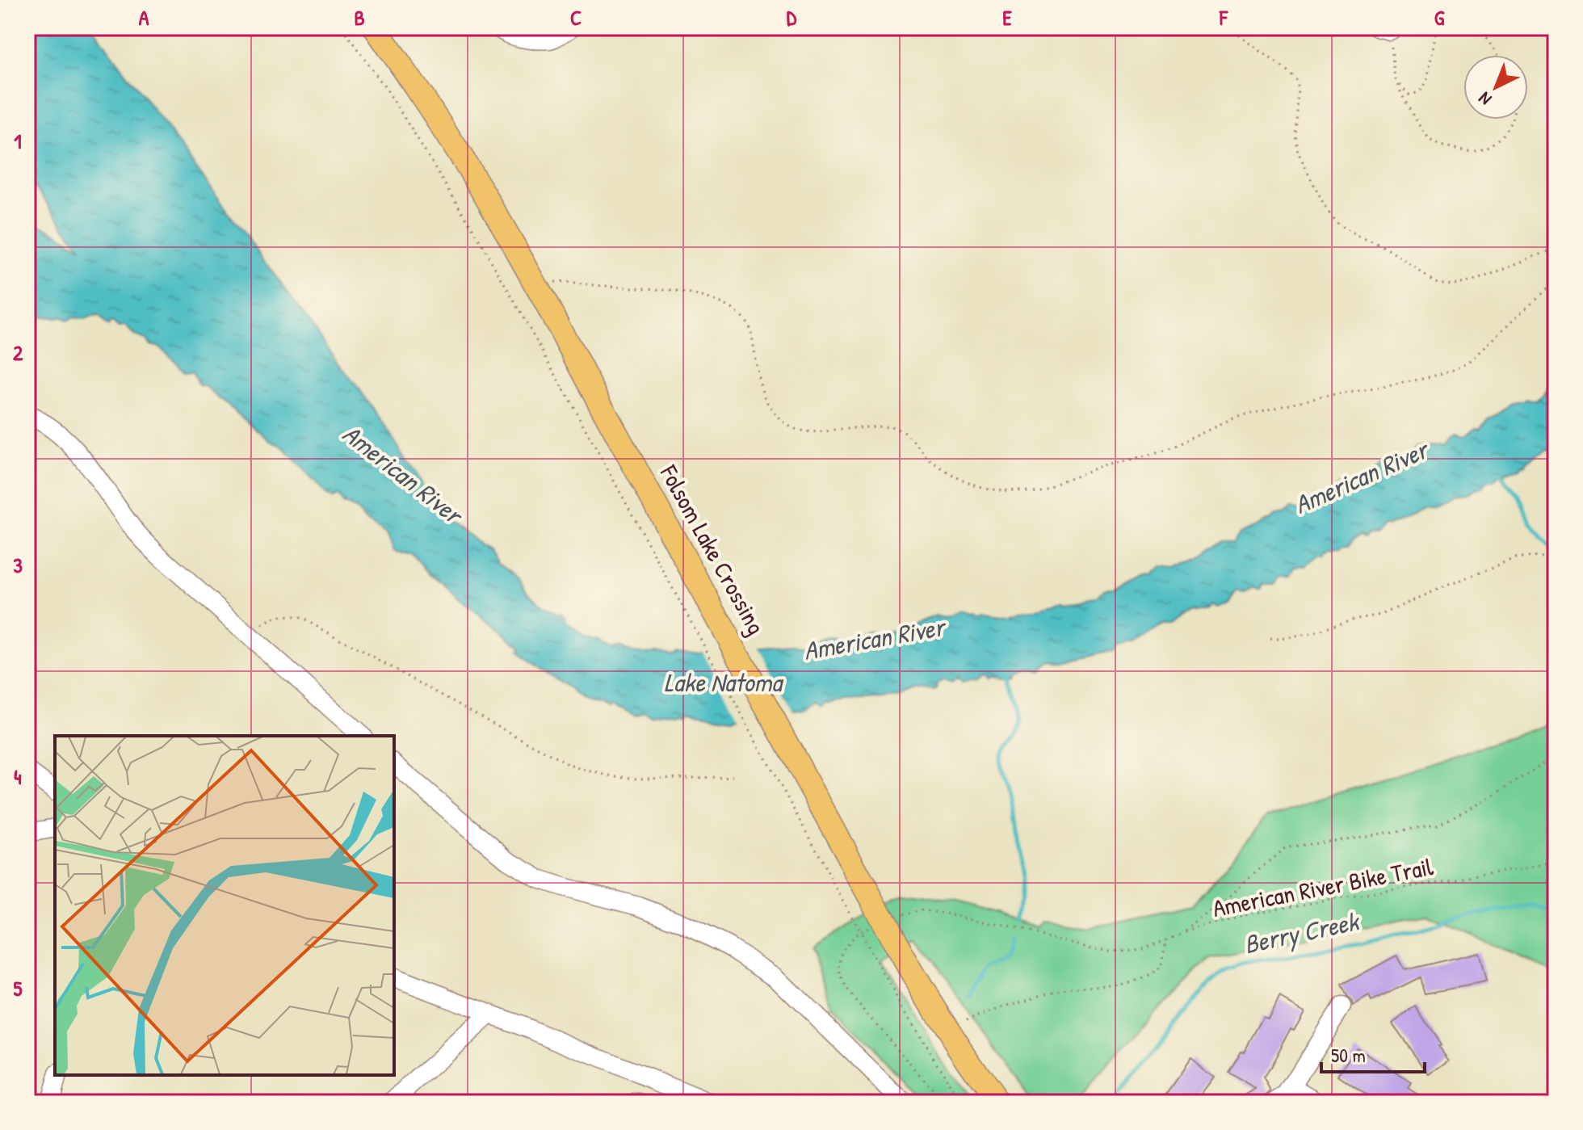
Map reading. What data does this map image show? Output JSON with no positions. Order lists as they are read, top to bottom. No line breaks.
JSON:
{"streets":{"main road":["Folsom Lake Crossing"],"path":["American River Bike Trail"]},"water":["American River","Lake Natoma","Berry Creek"],"scale_bar":"50 m","north":"bottom left","grid":{"columns":["A","B","C","D","E","F","G"],"rows":["1","2","3","4","5"]}}
